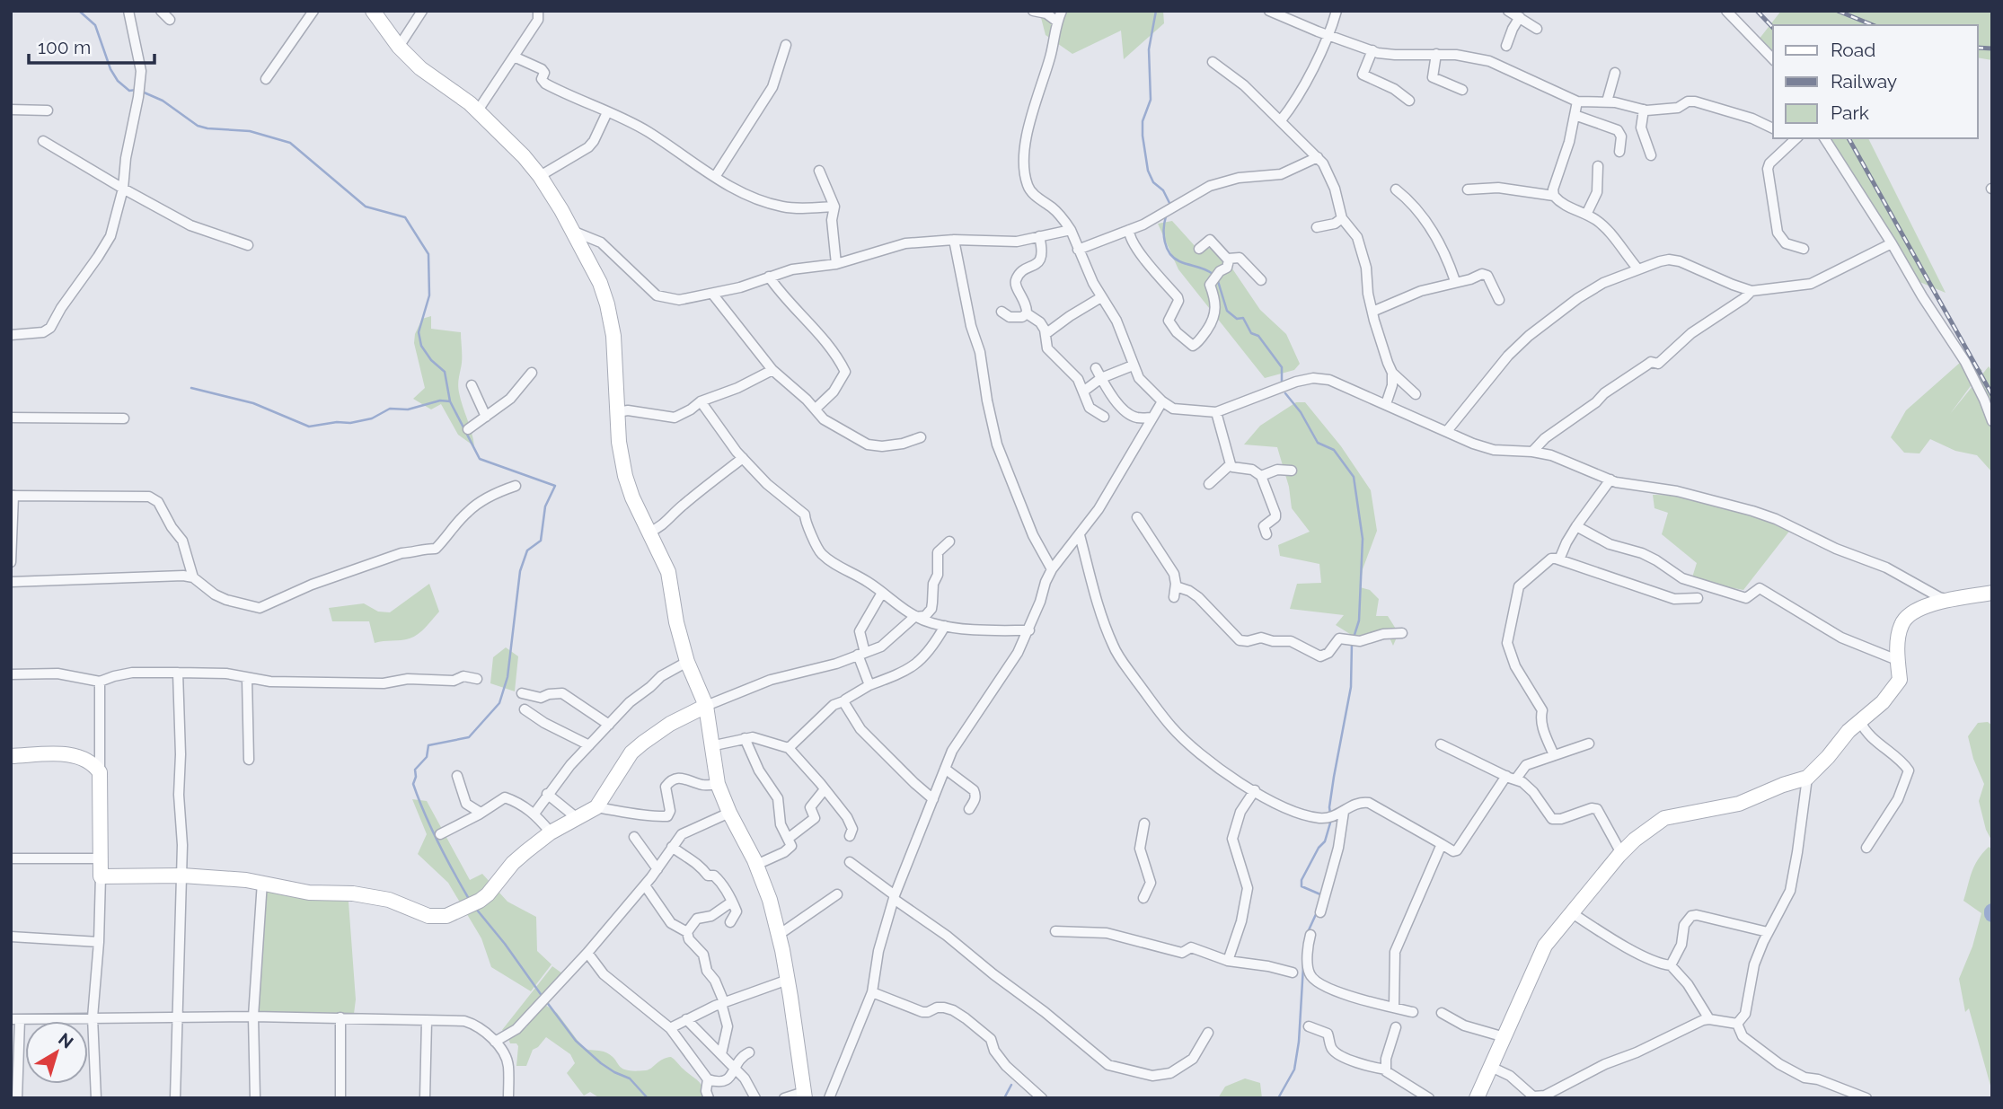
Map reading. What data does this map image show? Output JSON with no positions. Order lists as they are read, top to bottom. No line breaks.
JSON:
{"legend":["Road","Railway","Park"],"scale_bar":"100 m","north":"top right"}
